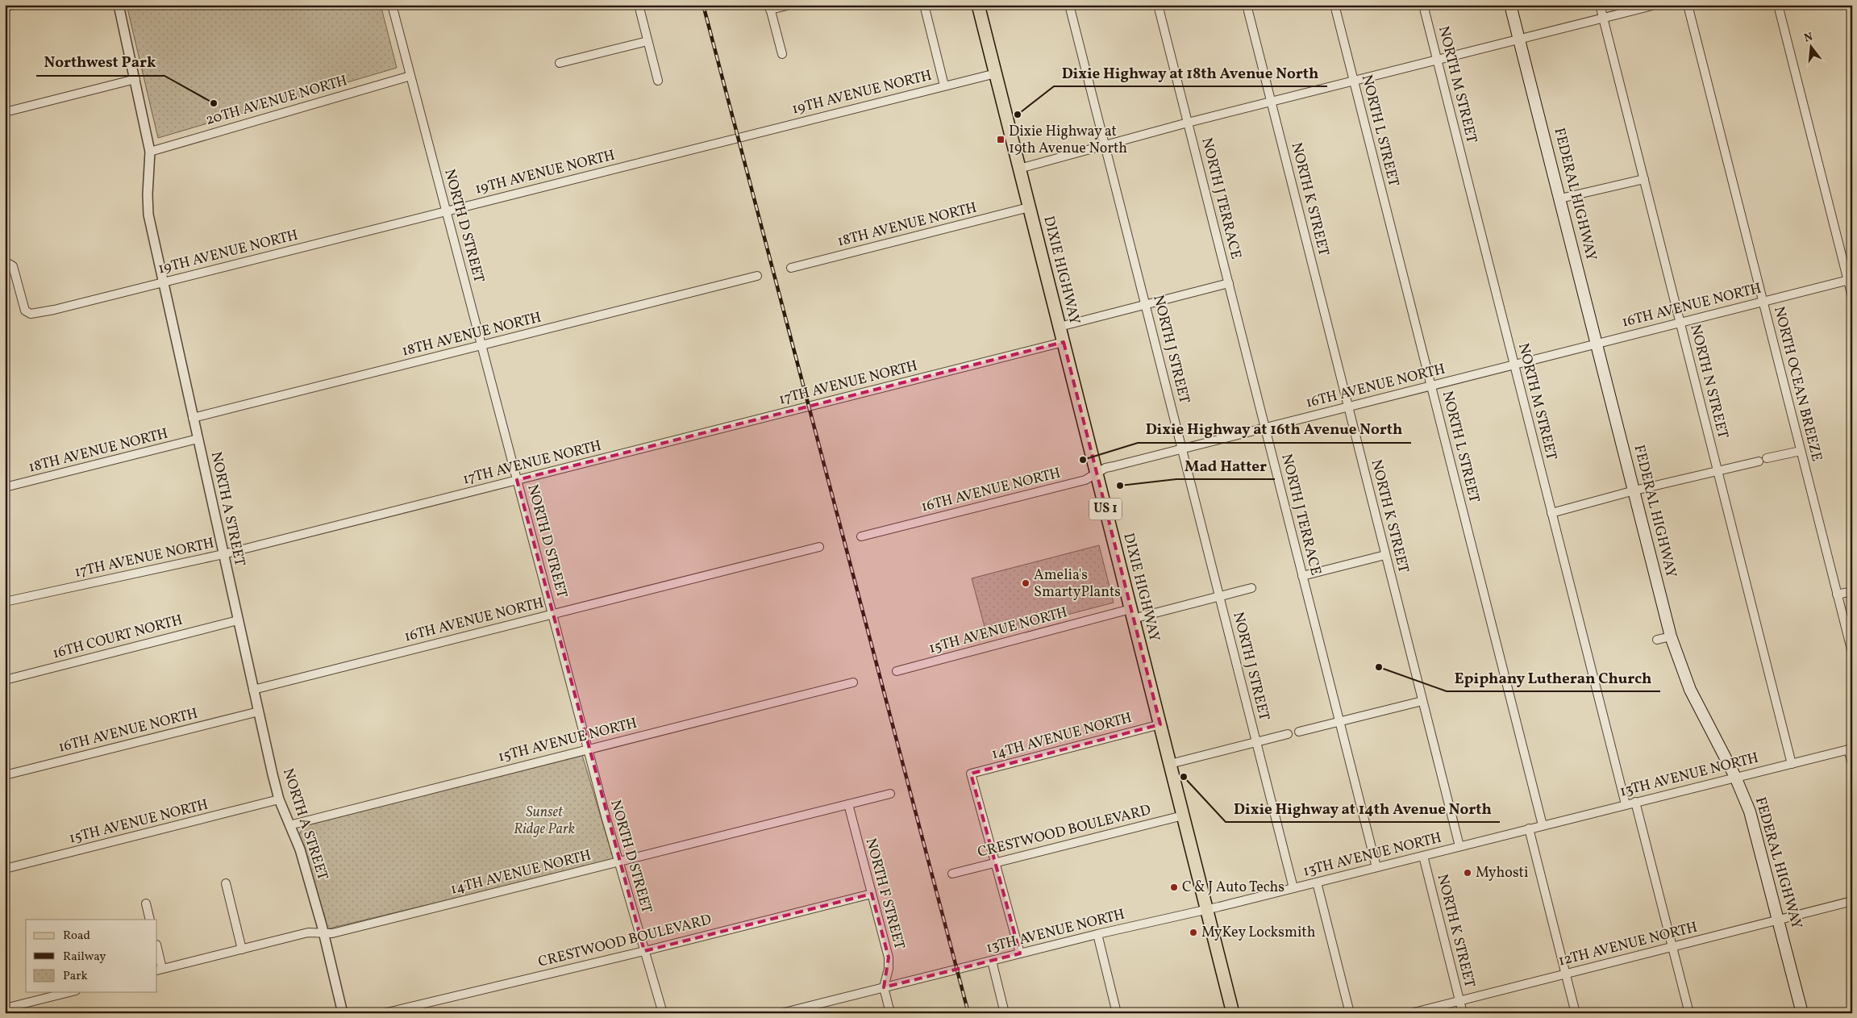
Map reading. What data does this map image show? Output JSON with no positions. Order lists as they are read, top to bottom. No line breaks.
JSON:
{"streets":{"main road":["FEDERAL HIGHWAY","DIXIE HIGHWAY","US 1"],"street":["NORTH M STREET","19TH AVENUE NORTH","20TH AVENUE NORTH","NORTH L STREET","NORTH J TERRACE","NORTH K STREET","18TH AVENUE NORTH","NORTH D STREET","16TH AVENUE NORTH","NORTH J STREET","NORTH N STREET","17TH AVENUE NORTH","NORTH OCEAN BREEZE","NORTH A STREET","15TH AVENUE NORTH","16TH COURT NORTH","14TH AVENUE NORTH","13TH AVENUE NORTH","CRESTWOOD BOULEVARD","NORTH F STREET","12TH AVENUE NORTH"]},"crossings":[["NORTH M STREET","16TH AVENUE NORTH"],["NORTH M STREET","13TH AVENUE NORTH"],["19TH AVENUE NORTH","NORTH D STREET"],["19TH AVENUE NORTH","DIXIE HIGHWAY"],["19TH AVENUE NORTH","NORTH A STREET"],["20TH AVENUE NORTH","NORTH D STREET"],["20TH AVENUE NORTH","NORTH A STREET"],["NORTH L STREET","16TH AVENUE NORTH"],["NORTH L STREET","13TH AVENUE NORTH"],["FEDERAL HIGHWAY","16TH AVENUE NORTH"],["FEDERAL HIGHWAY","13TH AVENUE NORTH"],["FEDERAL HIGHWAY","12TH AVENUE NORTH"],["NORTH J TERRACE","16TH AVENUE NORTH"],["NORTH J TERRACE","13TH AVENUE NORTH"],["NORTH K STREET","16TH AVENUE NORTH"],["NORTH K STREET","13TH AVENUE NORTH"],["NORTH K STREET","12TH AVENUE NORTH"],["18TH AVENUE NORTH","NORTH D STREET"],["18TH AVENUE NORTH","DIXIE HIGHWAY"],["18TH AVENUE NORTH","NORTH A STREET"],["NORTH D STREET","16TH AVENUE NORTH"],["NORTH D STREET","17TH AVENUE NORTH"],["NORTH D STREET","15TH AVENUE NORTH"],["NORTH D STREET","14TH AVENUE NORTH"],["NORTH D STREET","CRESTWOOD BOULEVARD"],["DIXIE HIGHWAY","16TH AVENUE NORTH"],["DIXIE HIGHWAY","17TH AVENUE NORTH"],["DIXIE HIGHWAY","15TH AVENUE NORTH"],["DIXIE HIGHWAY","14TH AVENUE NORTH"],["DIXIE HIGHWAY","13TH AVENUE NORTH"],["DIXIE HIGHWAY","CRESTWOOD BOULEVARD"],["16TH AVENUE NORTH","NORTH J STREET"],["16TH AVENUE NORTH","NORTH N STREET"],["16TH AVENUE NORTH","NORTH OCEAN BREEZE"],["16TH AVENUE NORTH","NORTH A STREET"],["NORTH J STREET","15TH AVENUE NORTH"],["NORTH J STREET","13TH AVENUE NORTH"],["NORTH N STREET","13TH AVENUE NORTH"],["17TH AVENUE NORTH","NORTH A STREET"],["NORTH A STREET","15TH AVENUE NORTH"],["NORTH A STREET","16TH COURT NORTH"],["NORTH A STREET","14TH AVENUE NORTH"],["14TH AVENUE NORTH","CRESTWOOD BOULEVARD"],["14TH AVENUE NORTH","NORTH F STREET"],["13TH AVENUE NORTH","NORTH F STREET"],["CRESTWOOD BOULEVARD","NORTH F STREET"]],"parks":["Sunset Ridge Park"],"places":{"other":["Northwest Park","Dixie Highway at 18th Avenue North","Dixie Highway at 16th Avenue North","Mad Hatter","Amelia's SmartyPlants","Epiphany Lutheran Church","Dixie Highway at 14th Avenue North","Myhosti","C & J Auto Techs","MyKey Locksmith"],"transit":["Dixie Highway at 19th Avenue North"]},"legend":["Road","Railway","Park"],"north":"top"}
